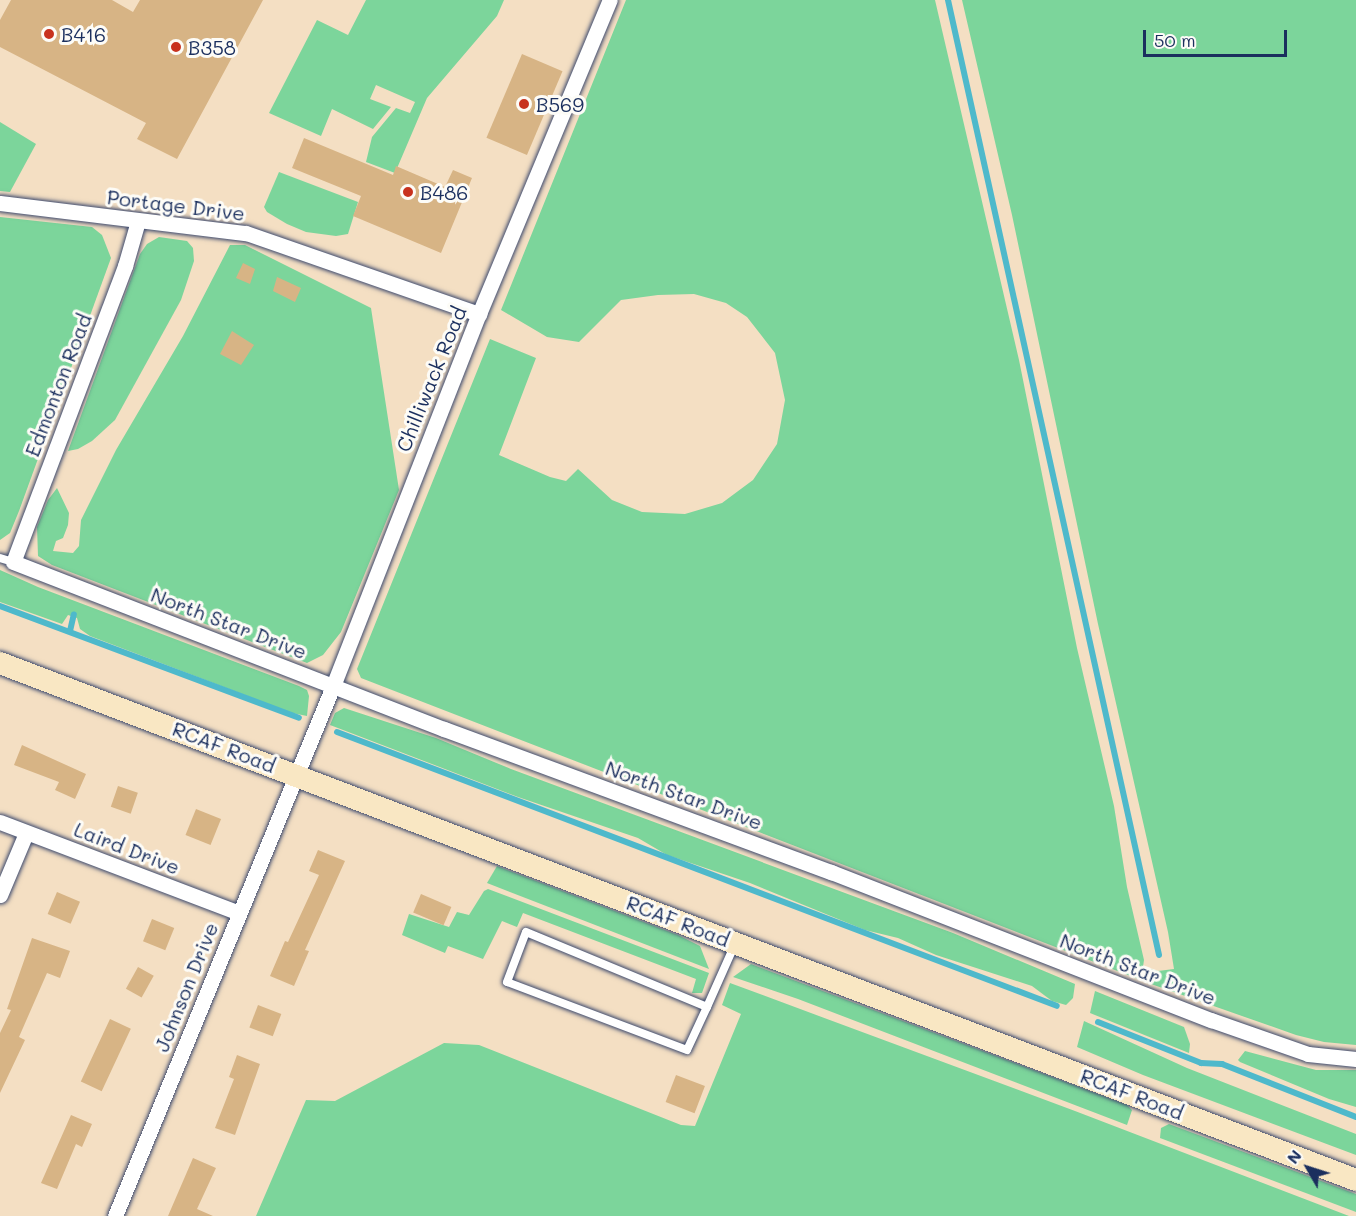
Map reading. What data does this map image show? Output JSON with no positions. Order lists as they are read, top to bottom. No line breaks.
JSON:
{"streets":{"main road":["RCAF Road"],"street":["Portage Drive","Chilliwack Road","Edmonton Road","North Star Drive","Laird Drive","Johnson Drive"]},"crossings":[["Portage Drive","Chilliwack Road"],["Portage Drive","Edmonton Road"],["Chilliwack Road","North Star Drive"],["Chilliwack Road","RCAF Road"],["Chilliwack Road","Johnson Drive"],["Edmonton Road","North Star Drive"],["RCAF Road","Johnson Drive"],["Laird Drive","Johnson Drive"]],"places":["B416","B358","B569","B486"],"scale_bar":"50 m","north":"top left"}
